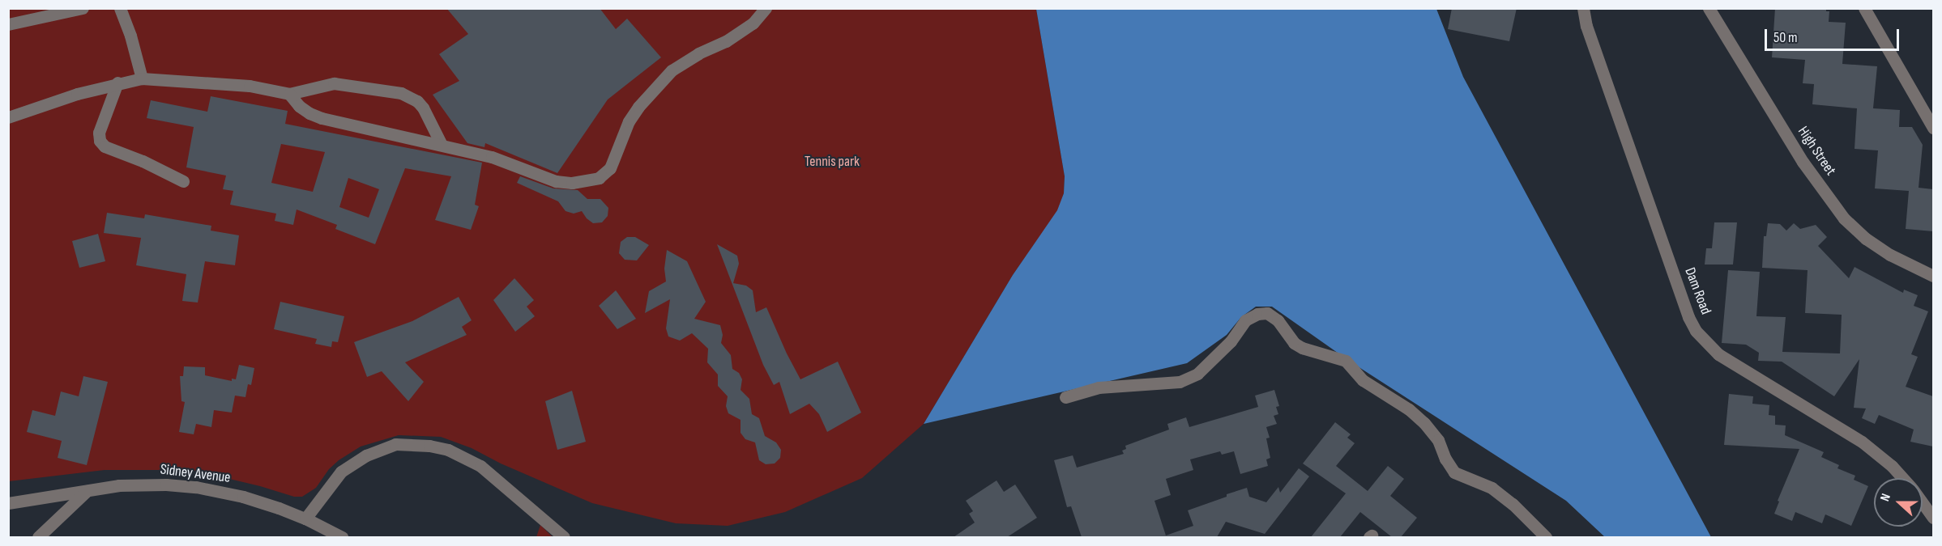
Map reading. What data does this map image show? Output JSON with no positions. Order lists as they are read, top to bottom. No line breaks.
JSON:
{"streets":{"street":["High Street","Dam Road","Sidney Avenue"]},"parks":["Tennis park"],"scale_bar":"50 m","north":"left"}
